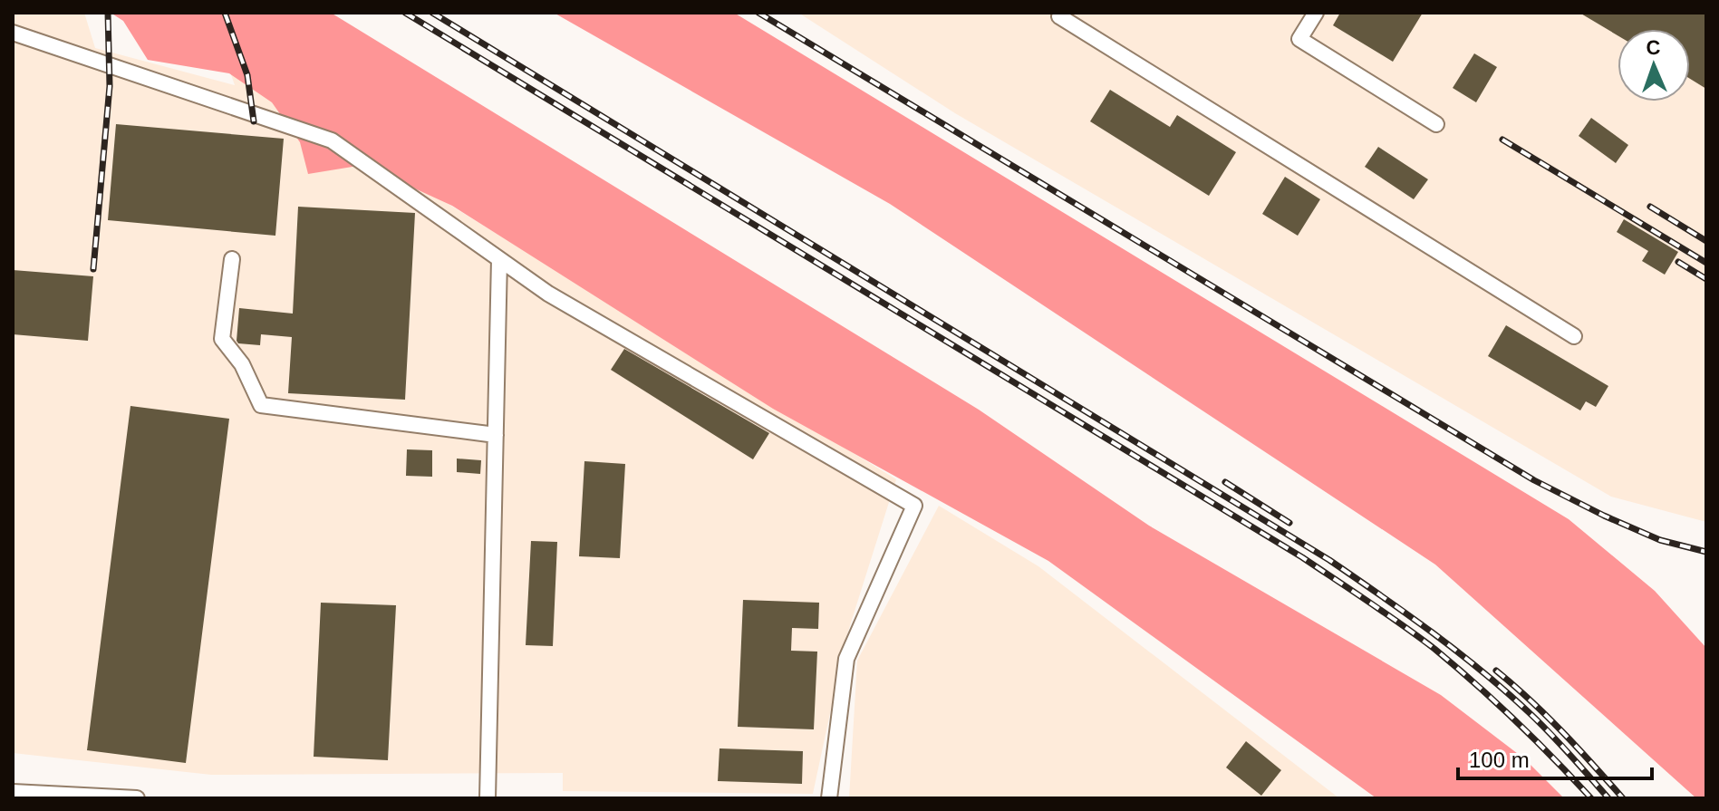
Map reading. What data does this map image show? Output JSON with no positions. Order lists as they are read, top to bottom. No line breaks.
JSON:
{"scale_bar":"100 m","north":"top"}
